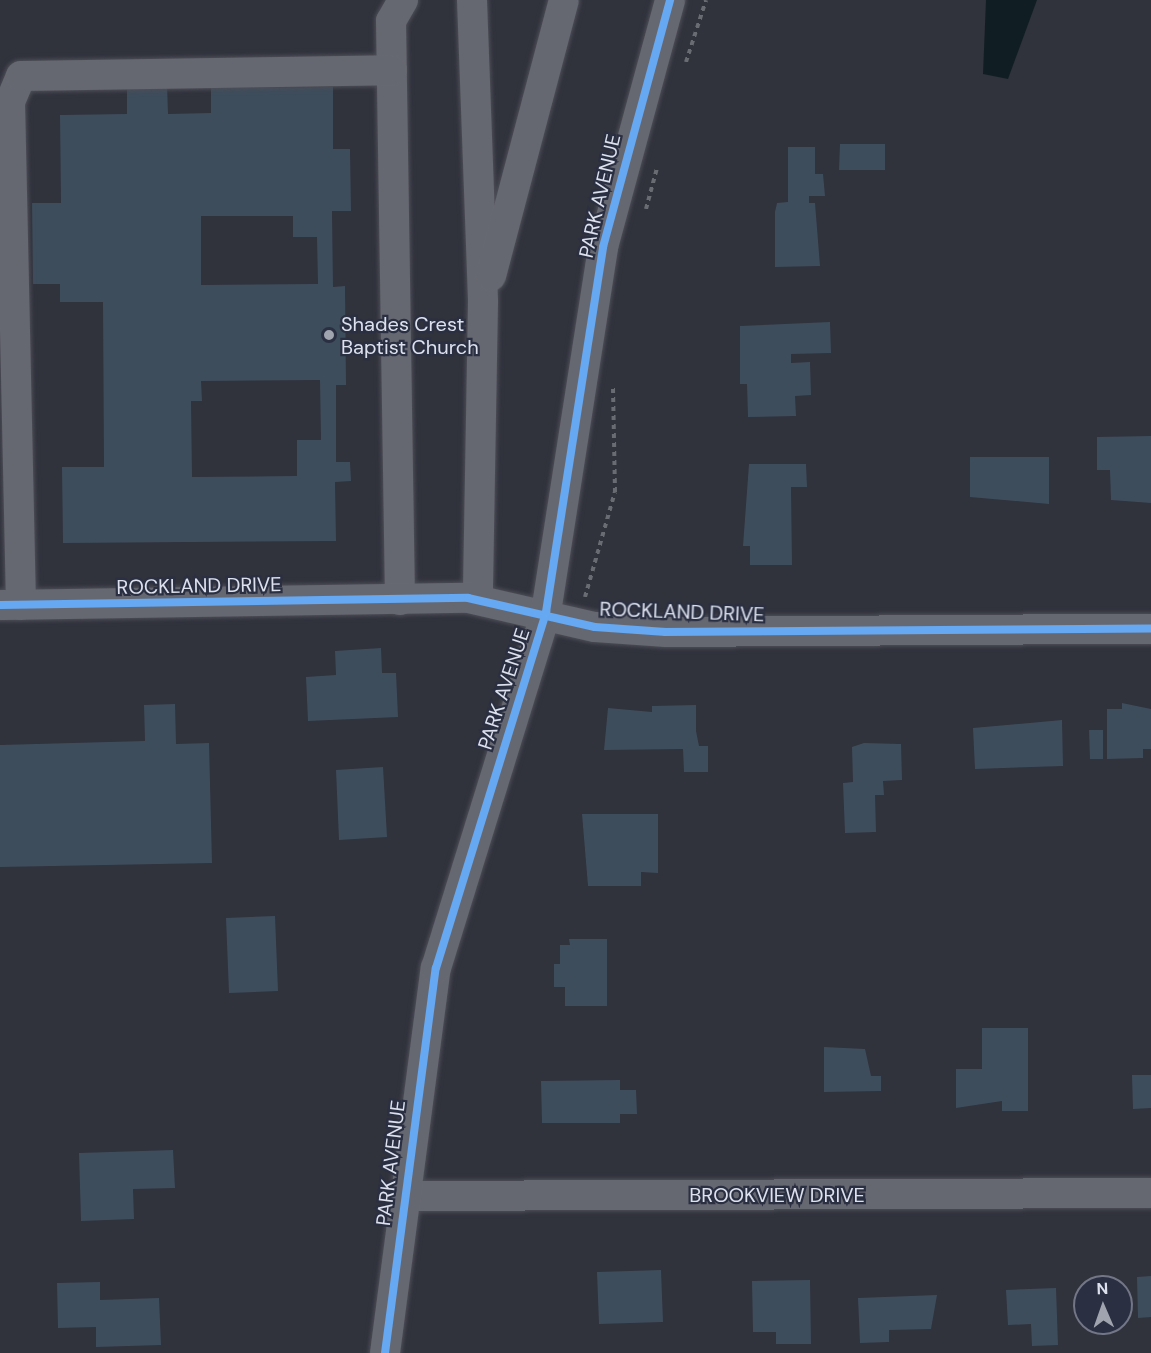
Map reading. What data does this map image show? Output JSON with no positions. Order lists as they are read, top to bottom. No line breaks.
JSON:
{"streets":{"street":["PARK AVENUE","ROCKLAND DRIVE","BROOKVIEW DRIVE"]},"crossings":[["PARK AVENUE","ROCKLAND DRIVE"],["PARK AVENUE","BROOKVIEW DRIVE"]],"places":["Shades Crest Baptist Church"],"north":"top"}
